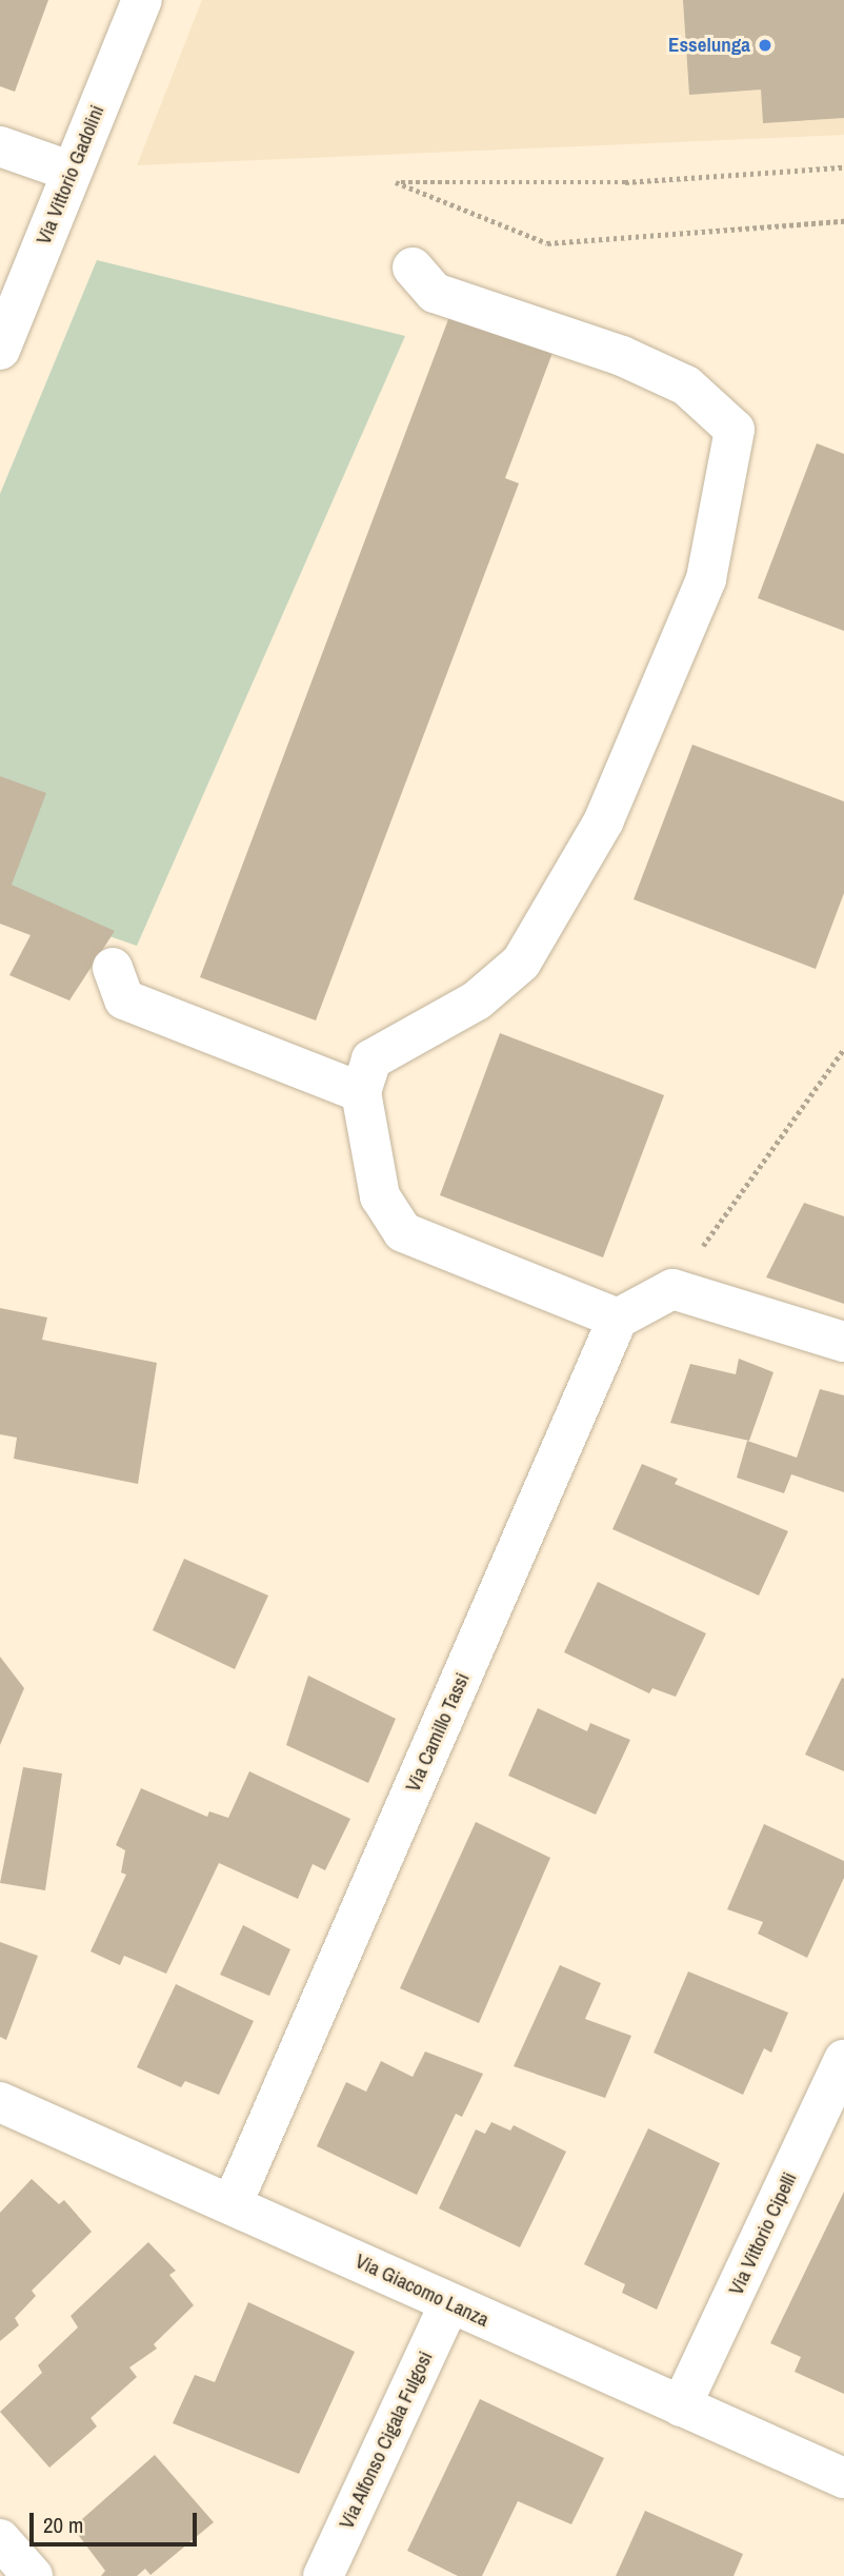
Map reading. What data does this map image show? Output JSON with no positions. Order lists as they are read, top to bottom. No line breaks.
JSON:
{"streets":{"street":["Via Vittorio Gadolini","Via Camillo Tassi","Via Vittorio Cipelli","Via Giacomo Lanza","Via Alfonso Cigala Fulgosi"]},"crossings":[["Via Camillo Tassi","Via Giacomo Lanza"],["Via Vittorio Cipelli","Via Giacomo Lanza"],["Via Giacomo Lanza","Via Alfonso Cigala Fulgosi"]],"places":["Esselunga"],"scale_bar":"20 m"}
